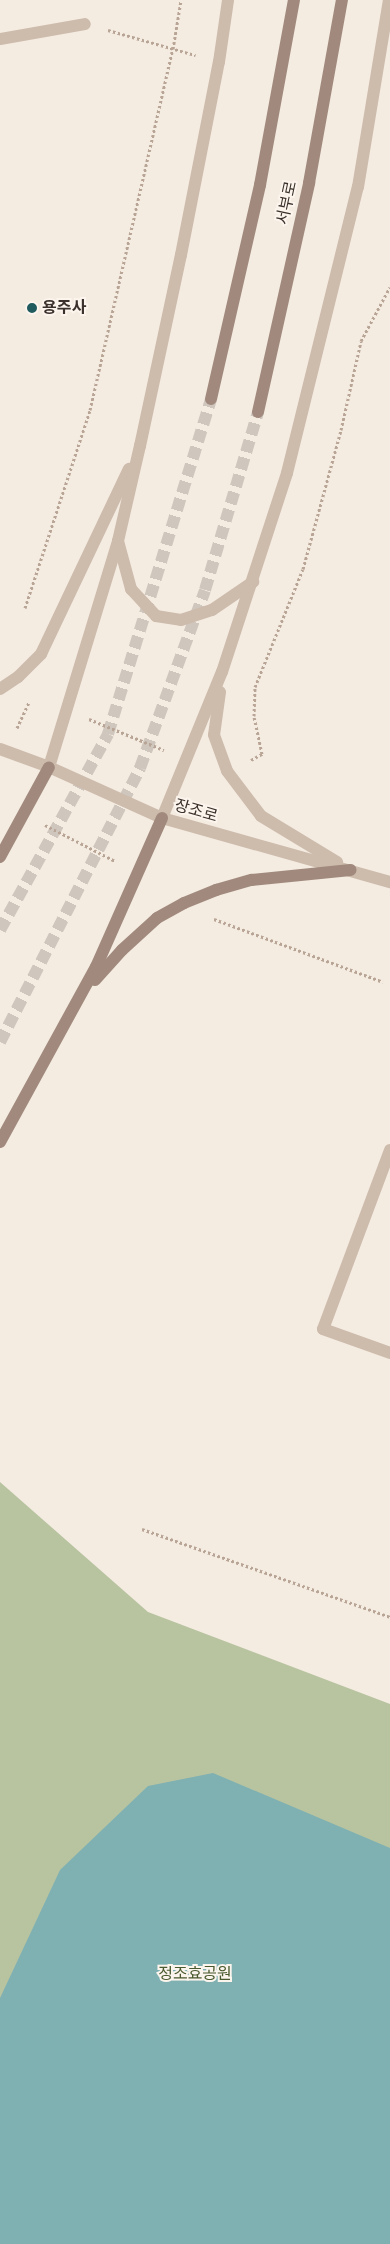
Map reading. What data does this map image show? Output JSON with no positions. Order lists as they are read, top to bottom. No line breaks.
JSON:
{"streets":{"main road":["서부로"],"street":["장조로"]},"parks":["정조효공원"],"places":["용주사"]}
